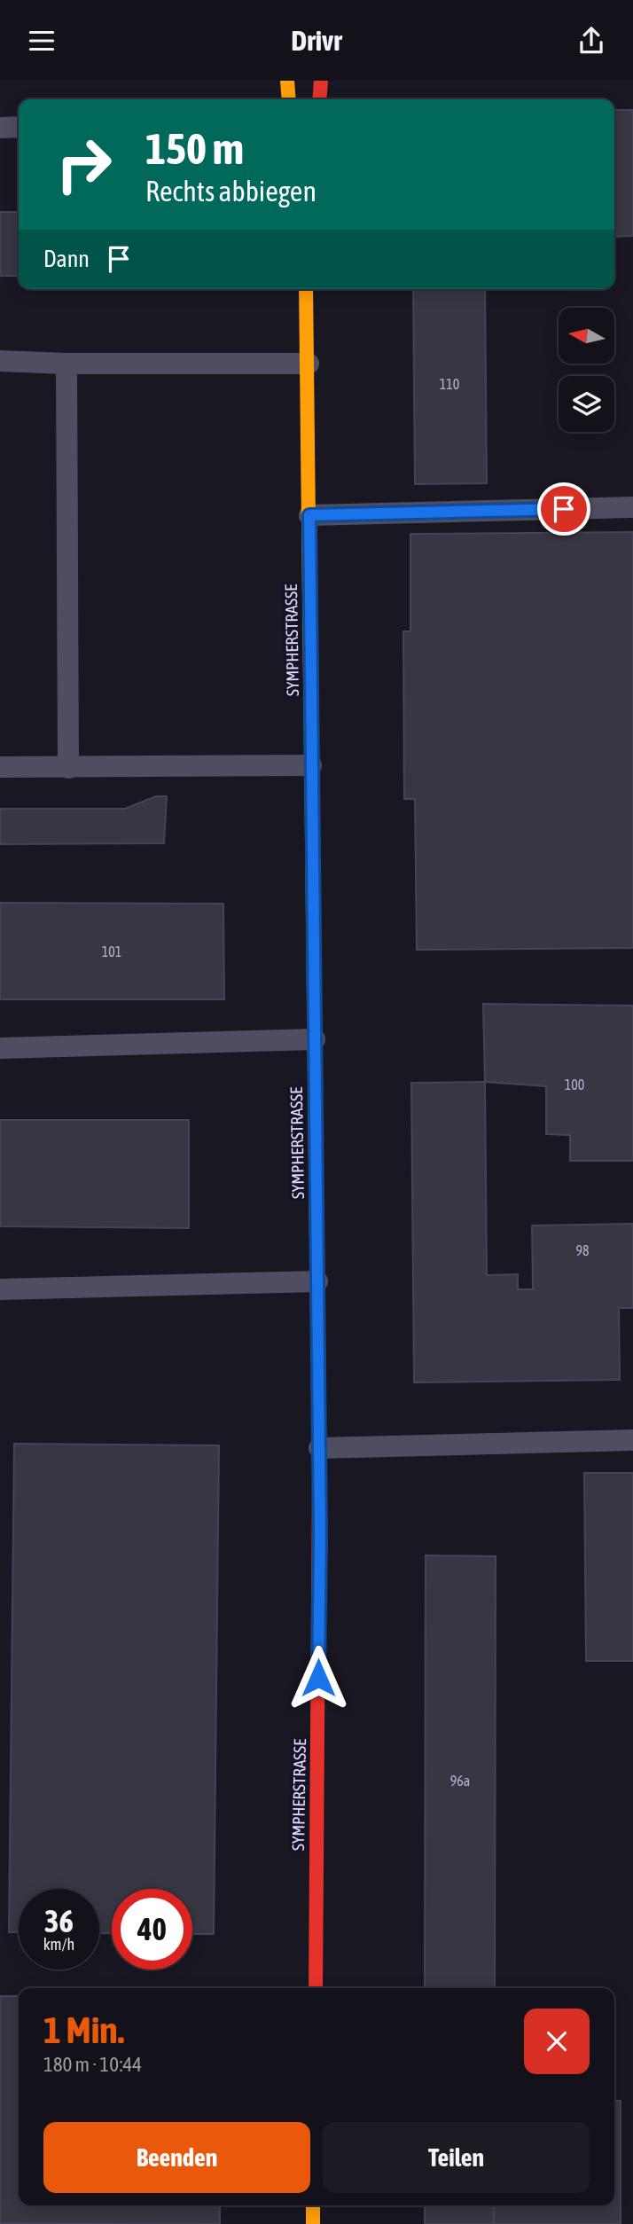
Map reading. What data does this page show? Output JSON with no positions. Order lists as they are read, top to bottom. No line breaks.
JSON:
{"streets":{"street":["SYMPHERSTRASSE"]},"house_numbers":["110","101","100","98","96a"],"north":"left","page":{"header":"Drivr","turn":["150 m","Rechts abbiegen"],"then":"Dann","speed":"36 km/h","limit":"40","heading":["1 Min.","180 m · 10:44"],"buttons":["Beenden","Teilen"]}}
